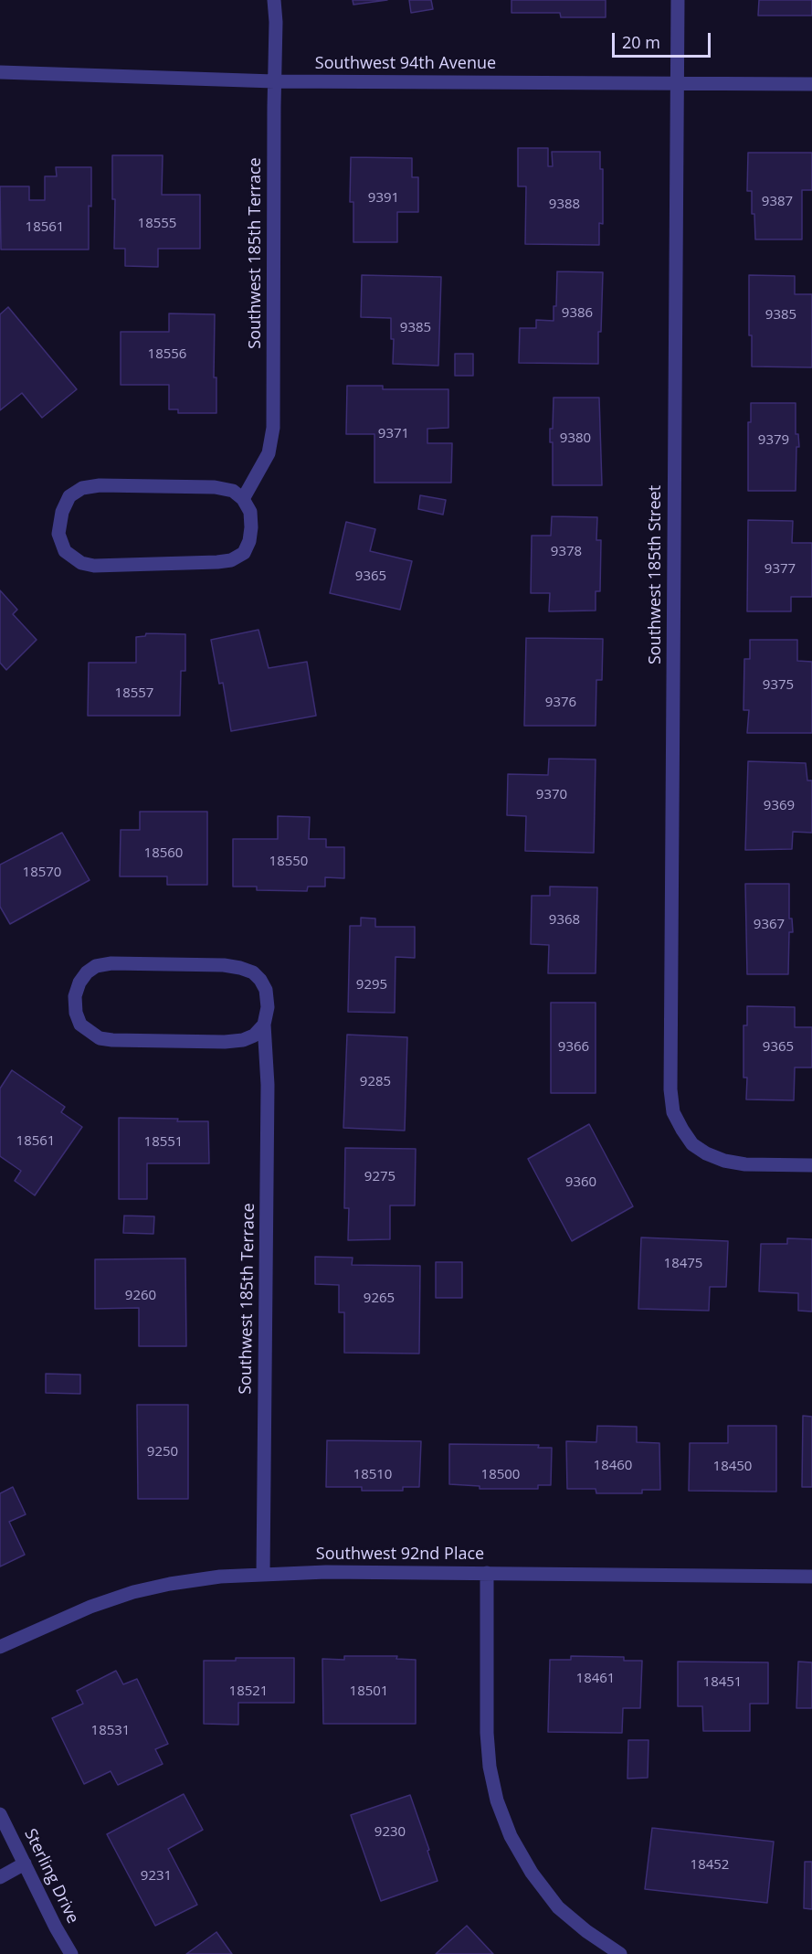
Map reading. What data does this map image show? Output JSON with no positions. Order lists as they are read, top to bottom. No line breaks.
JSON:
{"streets":{"street":["Southwest 94th Avenue","Southwest 185th Terrace","Southwest 185th Street","Southwest 92nd Place","Sterling Drive"]},"crossings":[["Southwest 94th Avenue","Southwest 185th Terrace"],["Southwest 94th Avenue","Southwest 185th Street"],["Southwest 185th Terrace","Southwest 92nd Place"]],"house_numbers":["9391","9387","9388","18555","18561","9386","9385","9385","18556","9371","9380","9379","9378","9377","9365","9375","18557","9376","9370","9369","18560","18550","18570","9368","9367","9295","9366","9365","9285","18561","18551","9275","9360","18475","9260","9265","9250","18460","18450","18510","18500","18461","18451","18521","18501","18531","9230","18452","9231"],"scale_bar":"20 m"}
